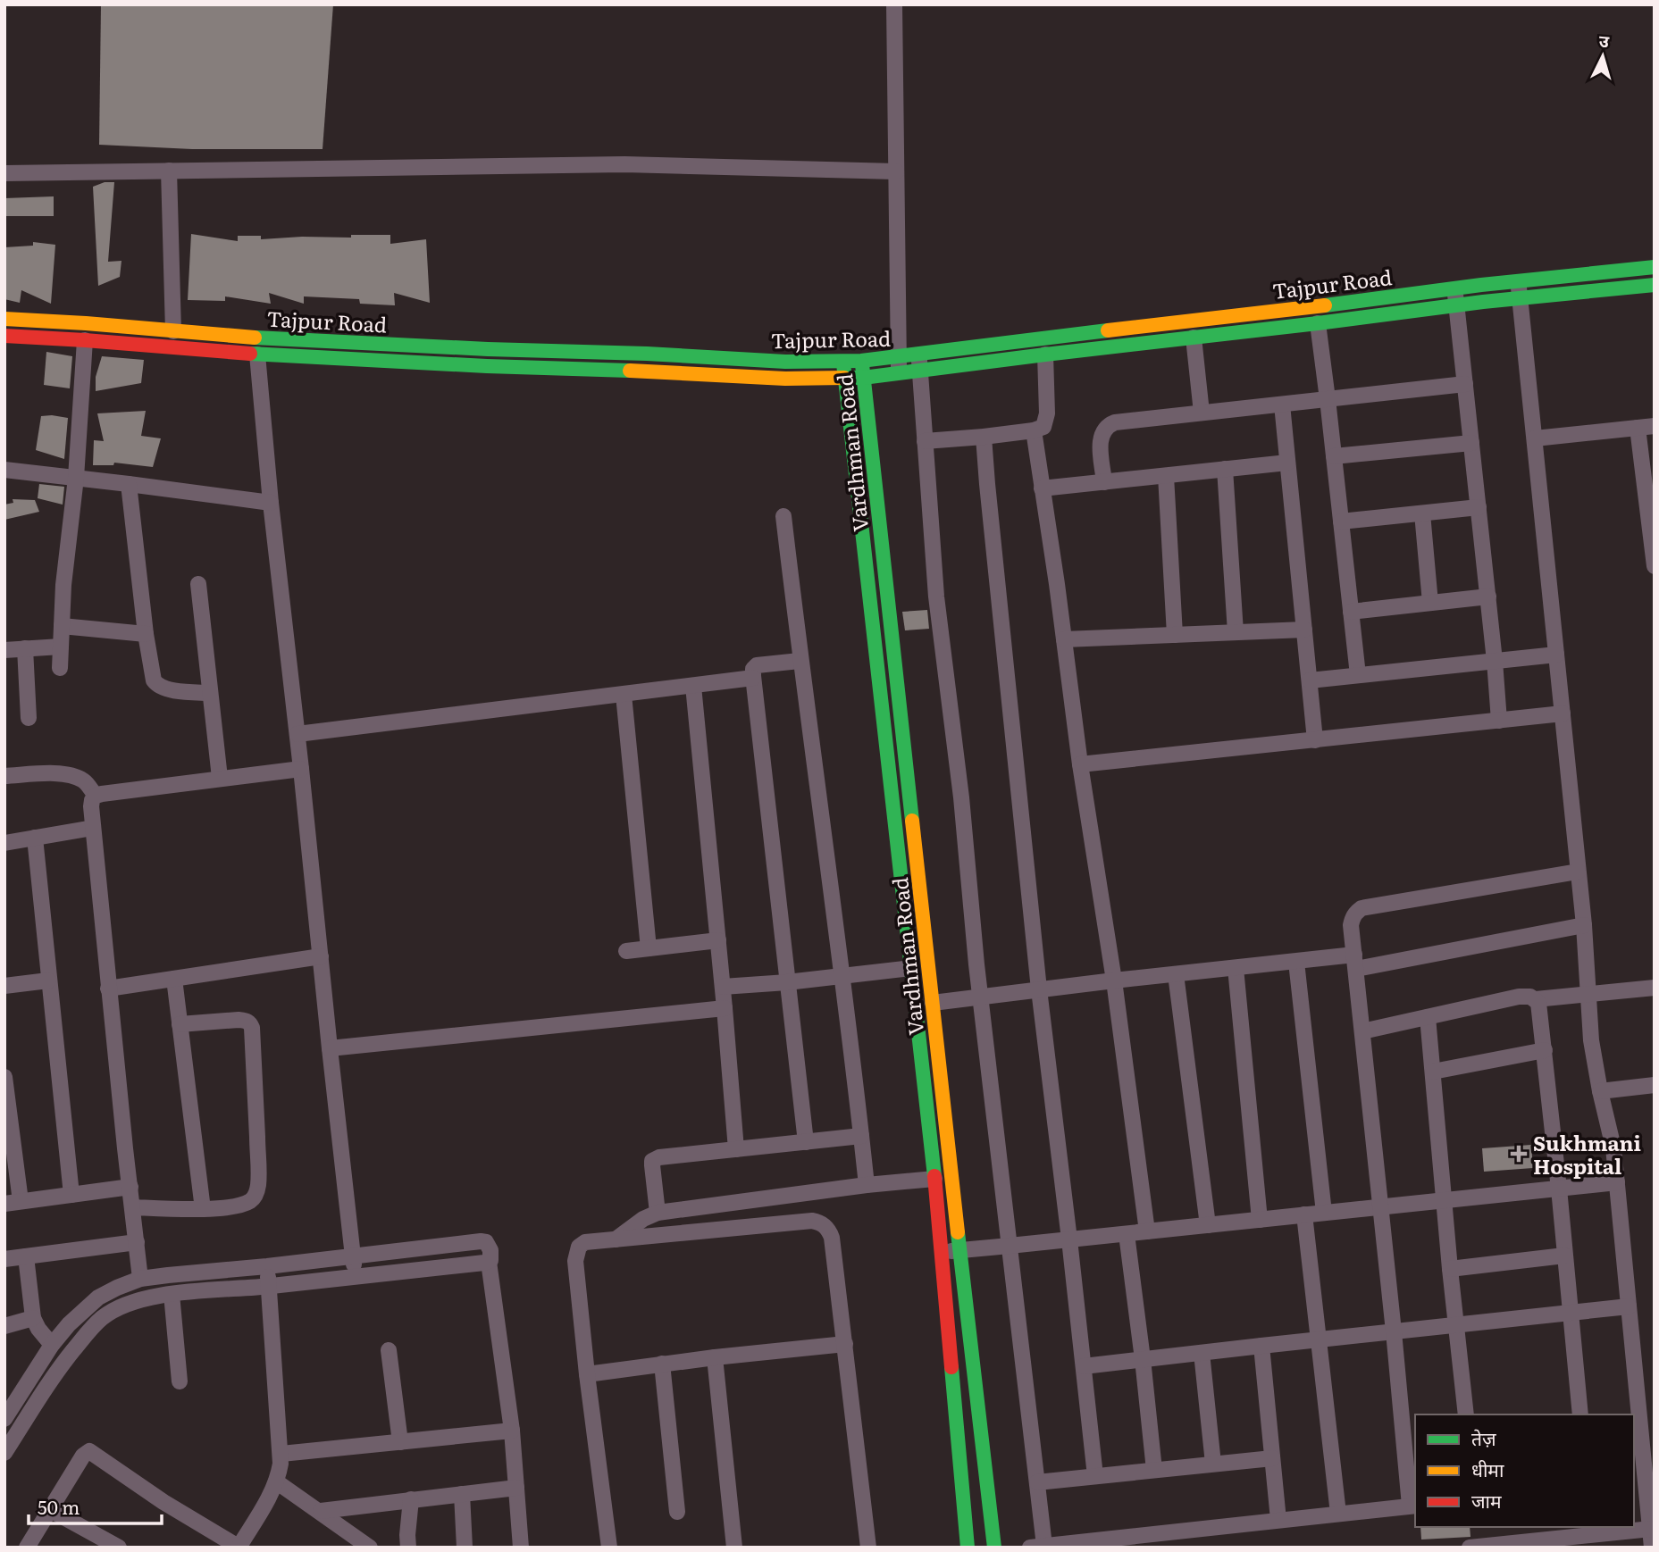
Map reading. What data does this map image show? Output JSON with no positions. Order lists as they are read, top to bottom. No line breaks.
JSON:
{"streets":{"main road":["Tajpur Road","Vardhman Road"]},"crossings":[["Tajpur Road","Vardhman Road"]],"places":{"health":["Sukhmani Hospital"]},"legend":["तेज़","धीमा","जाम"],"scale_bar":"50 m","north":"top"}
